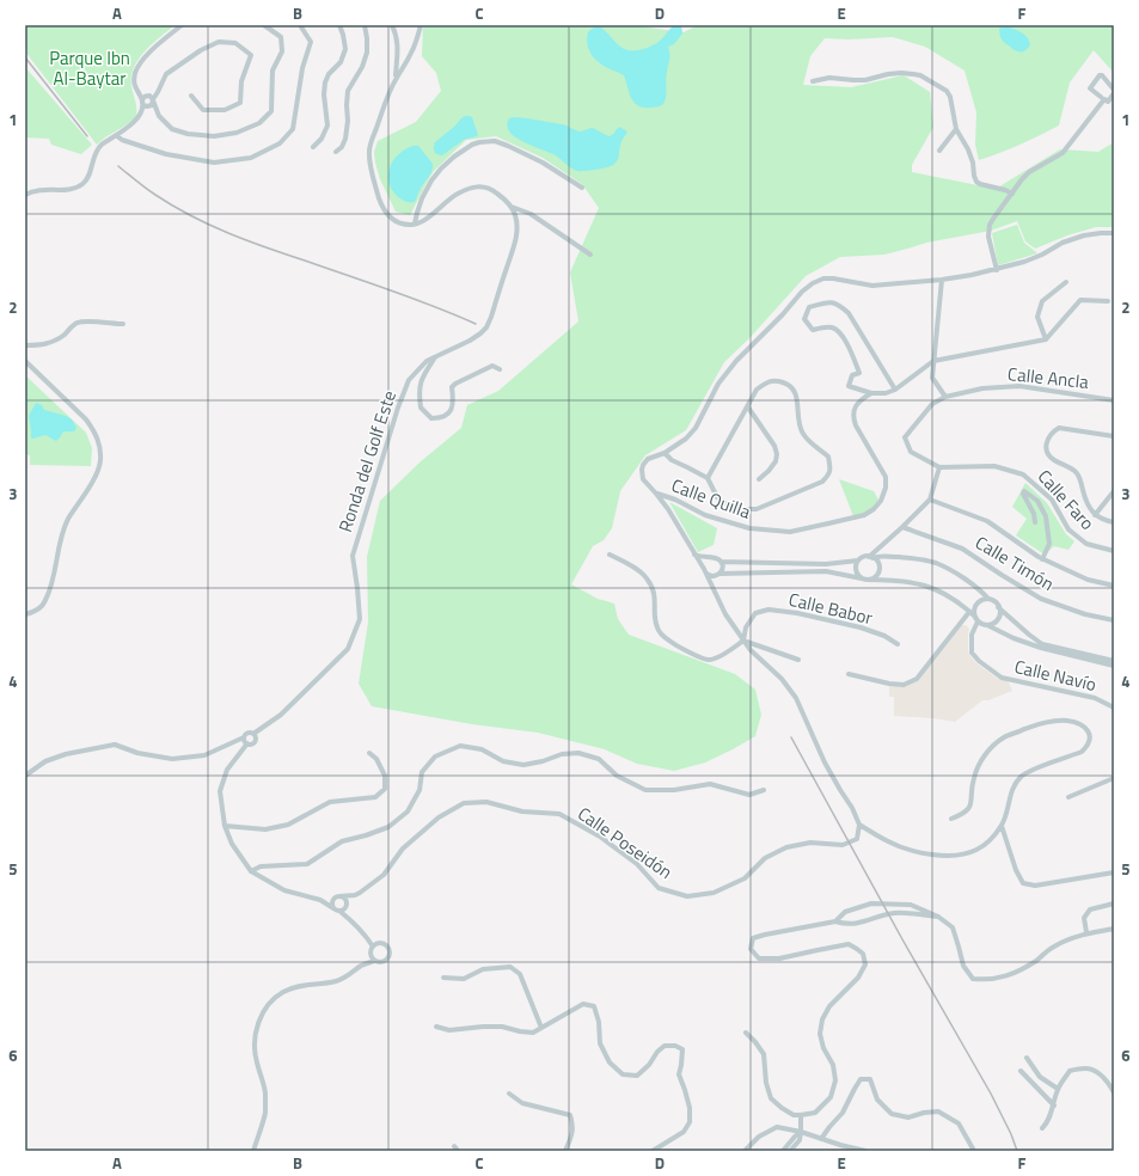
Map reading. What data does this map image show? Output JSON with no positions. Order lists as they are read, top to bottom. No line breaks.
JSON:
{"streets":{"street":["Calle Ancla","Ronda del Golf Este","Calle Quilla","Calle Faro","Calle Timón","Calle Babor","Calle Navío","Calle Poseidón"]},"crossings":[["Calle Ancla","Calle Faro"],["Ronda del Golf Este","Calle Poseidón"]],"parks":["Parque Ibn Al-Baytar"],"grid":{"columns":["A","B","C","D","E","F"],"rows":["1","2","3","4","5","6"]}}
